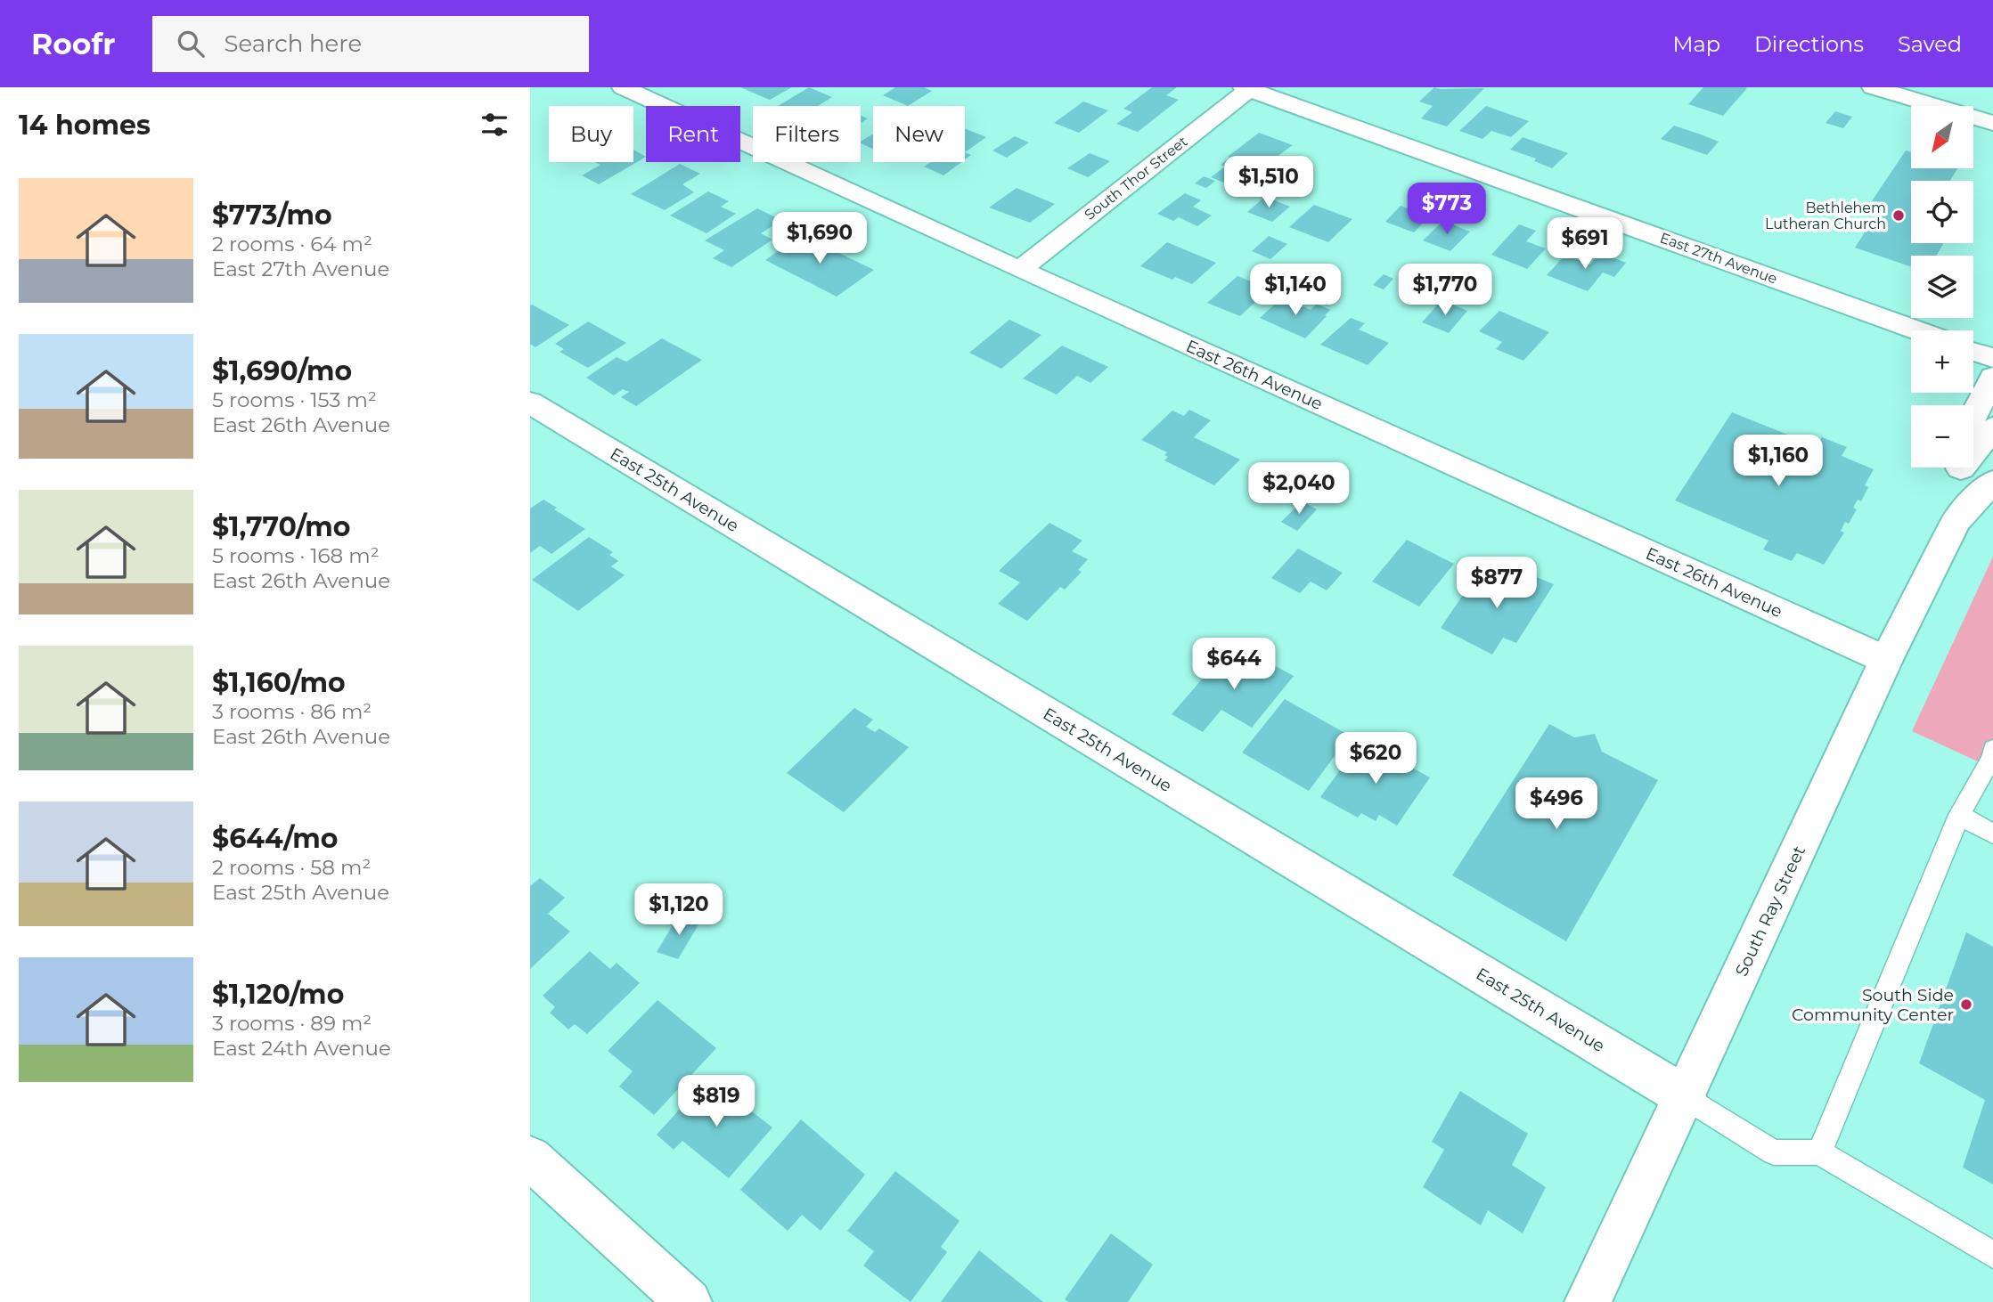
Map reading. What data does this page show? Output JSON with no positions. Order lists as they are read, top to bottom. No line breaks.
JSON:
{"streets":{"street":["South Thor Street","East 27th Avenue","East 26th Avenue","East 25th Avenue","South Ray Street"]},"crossings":[["South Thor Street","East 27th Avenue"],["South Thor Street","East 26th Avenue"],["East 26th Avenue","South Ray Street"],["East 25th Avenue","South Ray Street"]],"places":["Bethlehem Lutheran Church","South Side Community Center"],"north":"bottom left","page":{"header":"Roofr","search":"Search here","nav":["Map","Directions","Saved"],"heading":"14 homes","map_buttons":["+","−"],"chip":["Buy","Rent","Filters","New"],"price":["$1,510","$773","$1,690","$691","$1,140","$1,770","$1,160","$2,040","$877","$644","$620","$496","$1,120","$819"],"list":[{"name":"$773/mo","note":"2 rooms · 64 m² · East 27th Avenue"},{"name":"$1,690/mo","note":"5 rooms · 153 m² · East 26th Avenue"},{"name":"$1,770/mo","note":"5 rooms · 168 m² · East 26th Avenue"},{"name":"$1,160/mo","note":"3 rooms · 86 m² · East 26th Avenue"},{"name":"$644/mo","note":"2 rooms · 58 m² · East 25th Avenue"},{"name":"$1,120/mo","note":"3 rooms · 89 m² · East 24th Avenue"}]}}
